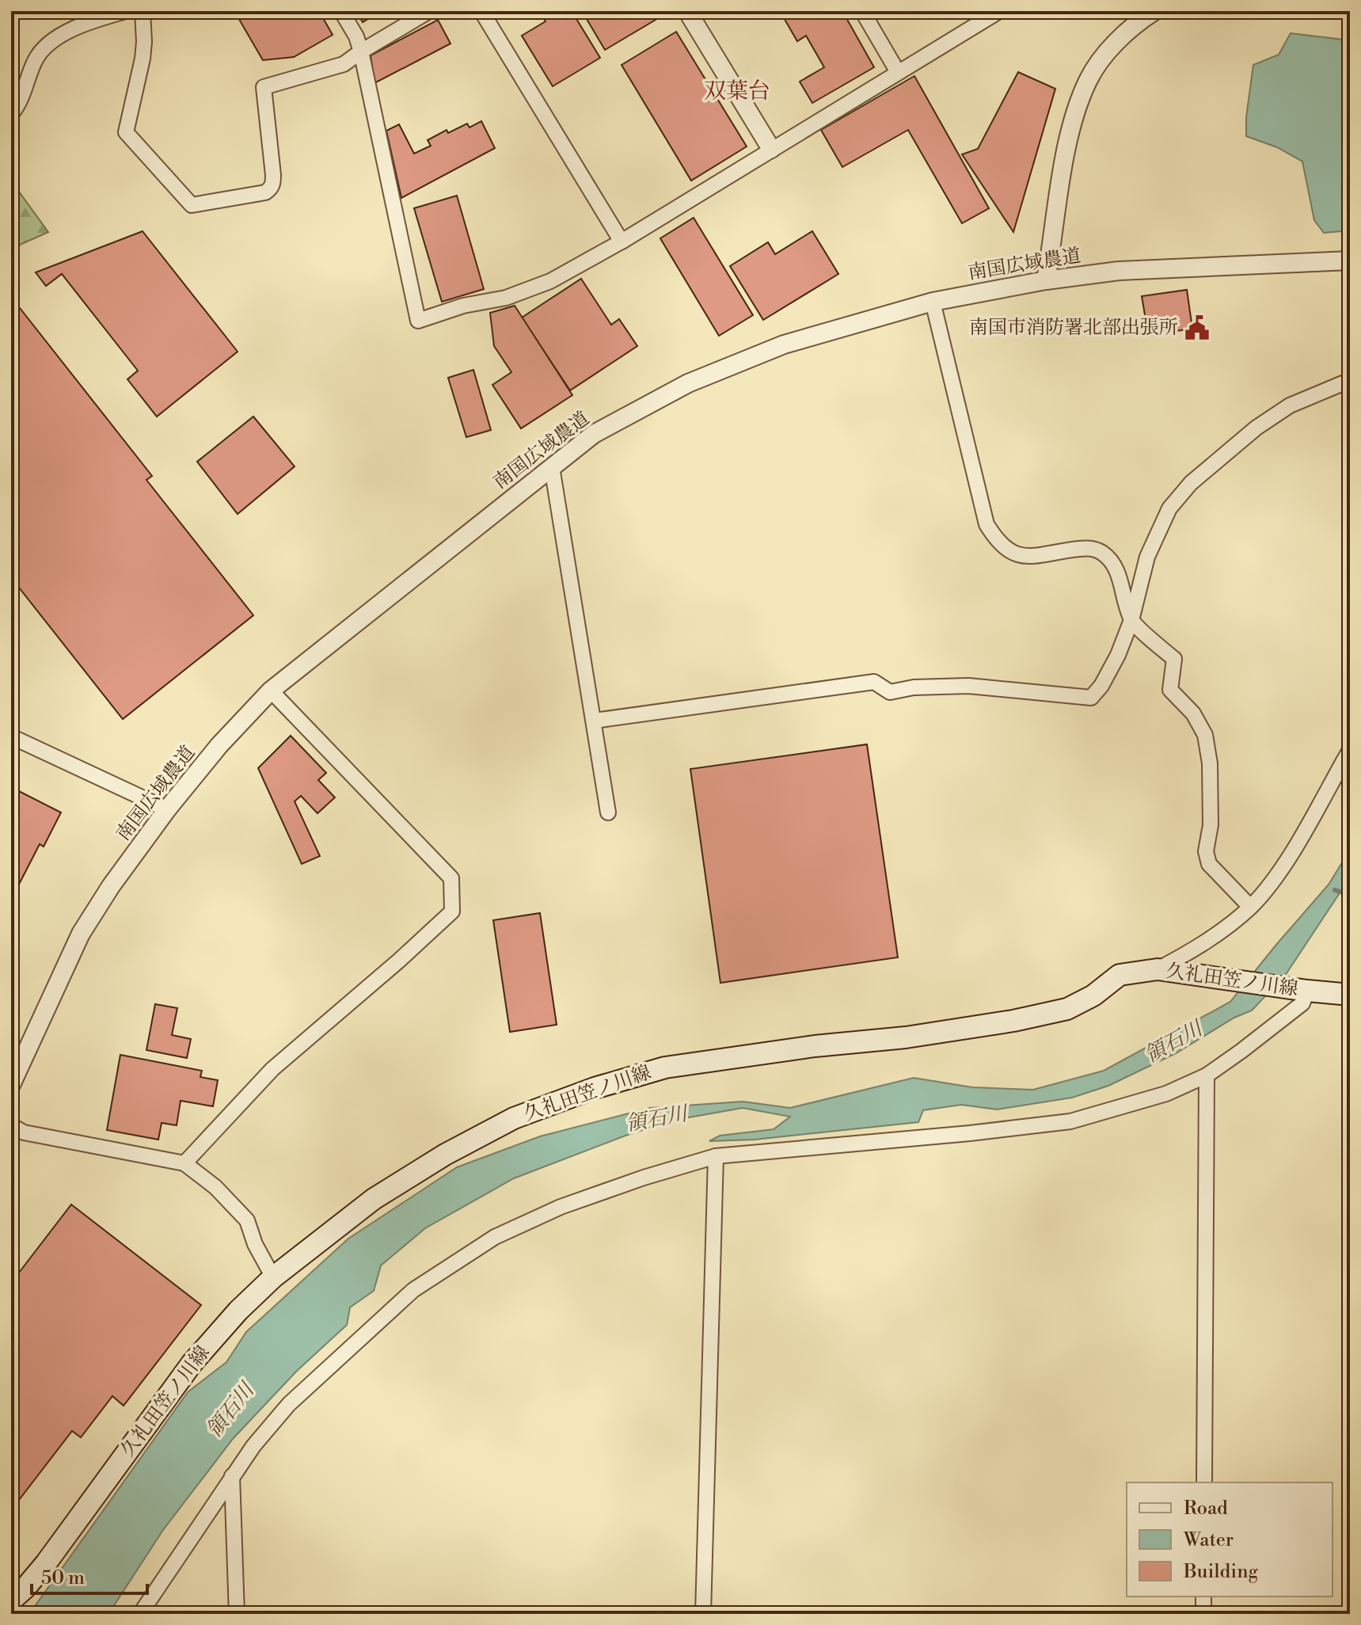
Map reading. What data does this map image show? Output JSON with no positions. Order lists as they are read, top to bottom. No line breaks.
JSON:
{"streets":{"main road":["久礼田笠ノ川線"],"street":["南国広域農道"]},"districts":["双葉台"],"water":["領石川"],"places":{"public building":["南国市消防署北部出張所"]},"legend":["Road","Water","Building"],"scale_bar":"50 m"}
